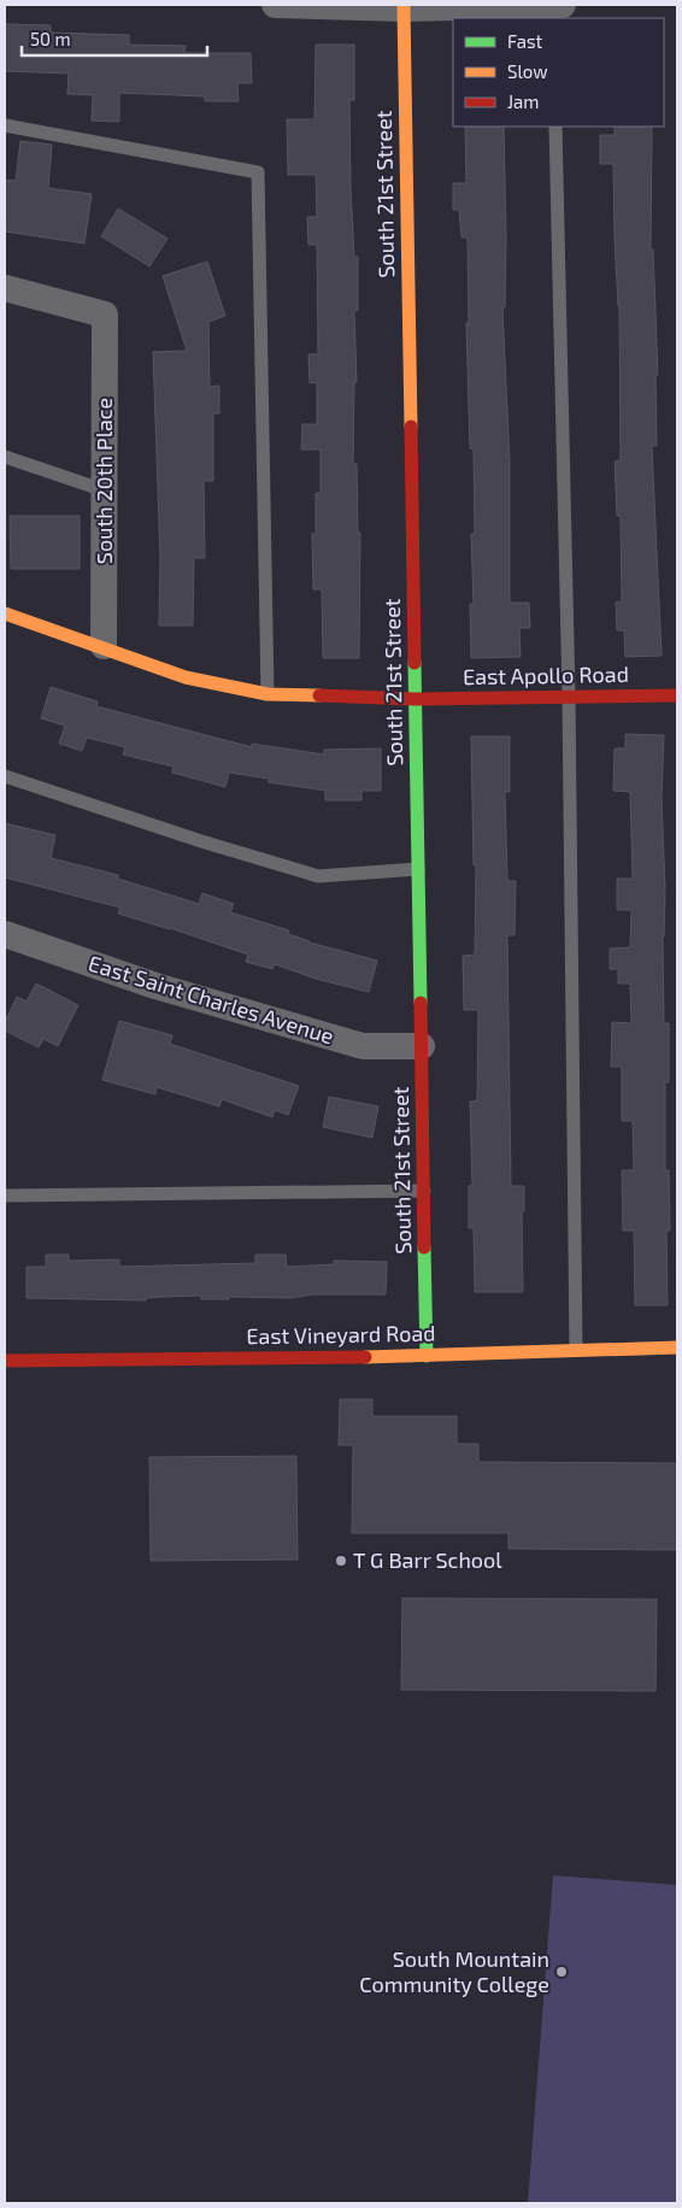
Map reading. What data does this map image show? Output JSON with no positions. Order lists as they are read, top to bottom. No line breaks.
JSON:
{"streets":{"street":["South 21st Street","South 20th Place","East Apollo Road","East Saint Charles Avenue","East Vineyard Road"]},"crossings":[["South 21st Street","East Apollo Road"],["South 21st Street","East Saint Charles Avenue"],["South 21st Street","East Vineyard Road"],["South 20th Place","East Apollo Road"]],"places":["T G Barr School","South Mountain Community College"],"legend":["Fast","Slow","Jam"],"scale_bar":"50 m"}
